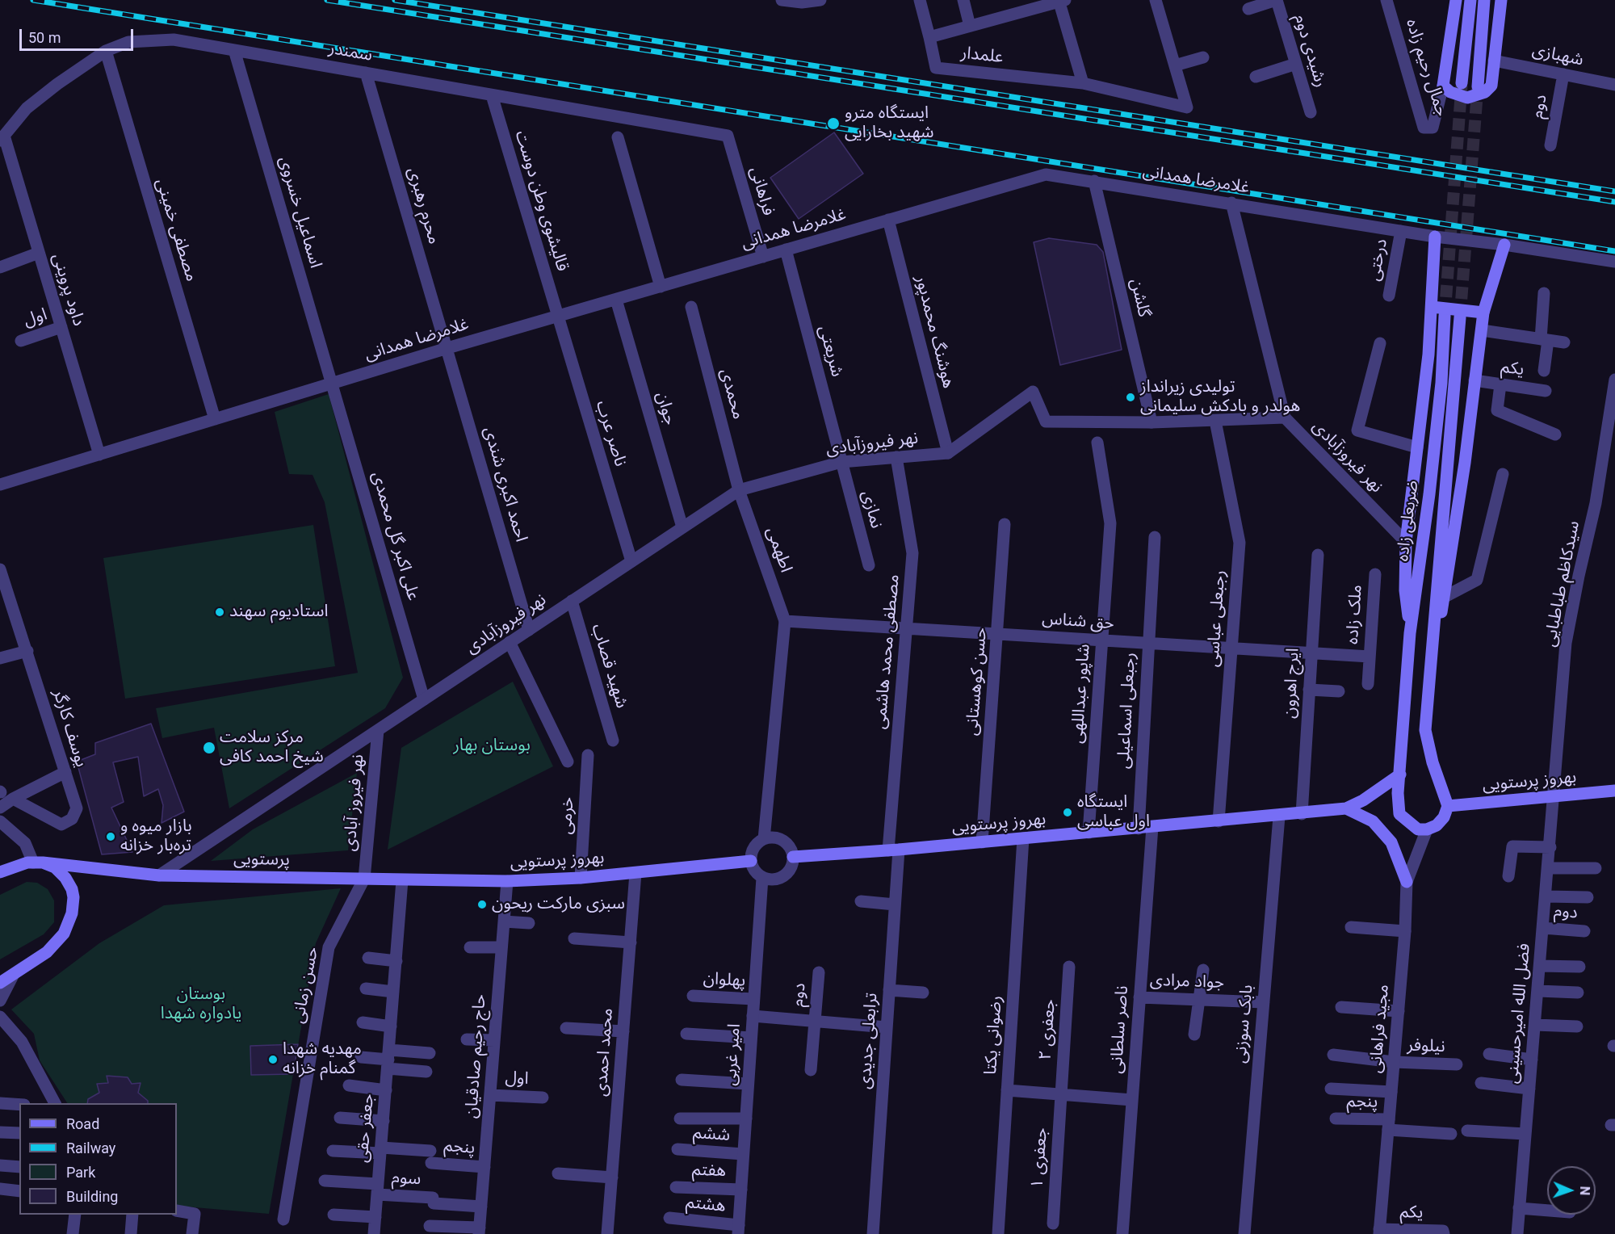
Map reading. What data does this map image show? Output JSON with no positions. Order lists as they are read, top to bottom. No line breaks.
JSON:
{"streets":{"main road":["ضربعلی زاده","بهروز پرستویی","پرستویی"],"street":["رشیدی دوم","سمندر","علمدار","شهبازی","جمال رحیم زاده","دوم","غلامرضا همدانی","فراهانی","قالیشوی وطن دوست","محرم رهبری","اسماعیل خسروی","مصطفی خمینی","درختی","داود پروینی","گلشن","اول","هوشنگ محمدپور","شریعتی","یکم","محمدی","جوان","ناصر عرب","نهر فیروزآبادی","احمد اکبری شندی","نمازی","علی اکبر گل محمدی","اطهمی","سیدکاظم طباطبایی","ملک زاده","رجبعلی عباسی","حق شناس","مصطفی محمد هاشمی","شهید قصاب","حسن کوهستانی","ایرج اهرون","شاپور عبداللهی","رجبعلی اسماعیلی","یوسف کارگر","نهر فیروز آبادی","خرمی","پهلوان","جواد مرادی","حسن زمانی","فضل الله امیرحسینی","بابک سوزنی","مجید فراهانی","جعفری ۲","ناصر سلطانی","رضوانی یکتا","ترابعلی جدیدی","نیلوفر","محمد احمدی","امیر غربی","حاج رحیم صادقیان","پنجم","جعفر حقی","ششم","جعفری ۱","هفتم","سوم","هشتم"]},"crossings":[["سمندر","فراهانی"],["سمندر","قالیشوی وطن دوست"],["سمندر","محرم رهبری"],["سمندر","اسماعیل خسروی"],["سمندر","مصطفی خمینی"],["سمندر","داود پروینی"],["شهبازی","دوم"],["دوم","فضل الله امیرحسینی"],["غلامرضا همدانی","فراهانی"],["غلامرضا همدانی","قالیشوی وطن دوست"],["غلامرضا همدانی","محرم رهبری"],["غلامرضا همدانی","اسماعیل خسروی"],["غلامرضا همدانی","مصطفی خمینی"],["غلامرضا همدانی","درختی"],["غلامرضا همدانی","داود پروینی"],["غلامرضا همدانی","گلشن"],["غلامرضا همدانی","هوشنگ محمدپور"],["غلامرضا همدانی","شریعتی"],["غلامرضا همدانی","جوان"],["غلامرضا همدانی","ناصر عرب"],["غلامرضا همدانی","احمد اکبری شندی"],["غلامرضا همدانی","علی اکبر گل محمدی"],["قالیشوی وطن دوست","ناصر عرب"],["محرم رهبری","احمد اکبری شندی"],["اسماعیل خسروی","علی اکبر گل محمدی"],["داود پروینی","اول"],["اول","حاج رحیم صادقیان"],["هوشنگ محمدپور","نهر فیروزآبادی"],["شریعتی","نهر فیروزآبادی"],["شریعتی","نمازی"],["یکم","مجید فراهانی"],["محمدی","نهر فیروزآبادی"],["محمدی","اطهمی"],["جوان","نهر فیروزآبادی"],["ناصر عرب","نهر فیروزآبادی"],["نهر فیروزآبادی","احمد اکبری شندی"],["نهر فیروزآبادی","نمازی"],["نهر فیروزآبادی","علی اکبر گل محمدی"],["نهر فیروزآبادی","اطهمی"],["نهر فیروزآبادی","مصطفی محمد هاشمی"],["نهر فیروزآبادی","شهید قصاب"],["نهر فیروزآبادی","نهر فیروز آبادی"],["ضربعلی زاده","بهروز پرستویی"],["ضربعلی زاده","مجید فراهانی"],["اطهمی","حق شناس"],["سیدکاظم طباطبایی","بهروز پرستویی"],["سیدکاظم طباطبایی","فضل الله امیرحسینی"],["ملک زاده","حق شناس"],["رجبعلی عباسی","حق شناس"],["رجبعلی عباسی","بهروز پرستویی"],["حق شناس","مصطفی محمد هاشمی"],["حق شناس","حسن کوهستانی"],["حق شناس","ایرج اهرون"],["حق شناس","شاپور عبداللهی"],["حق شناس","رجبعلی اسماعیلی"],["مصطفی محمد هاشمی","بهروز پرستویی"],["مصطفی محمد هاشمی","ترابعلی جدیدی"],["حسن کوهستانی","بهروز پرستویی"],["ایرج اهرون","بهروز پرستویی"],["شاپور عبداللهی","بهروز پرستویی"],["رجبعلی اسماعیلی","بهروز پرستویی"],["بهروز پرستویی","نهر فیروز آبادی"],["بهروز پرستویی","خرمی"],["بهروز پرستویی","پرستویی"],["بهروز پرستویی","حسن زمانی"],["بهروز پرستویی","فضل الله امیرحسینی"],["بهروز پرستویی","بابک سوزنی"],["بهروز پرستویی","ناصر سلطانی"],["بهروز پرستویی","رضوانی یکتا"],["بهروز پرستویی","ترابعلی جدیدی"],["بهروز پرستویی","محمد احمدی"],["بهروز پرستویی","امیر غربی"],["بهروز پرستویی","حاج رحیم صادقیان"],["بهروز پرستویی","جعفر حقی"],["نهر فیروز آبادی","پرستویی"],["نهر فیروز آبادی","حسن زمانی"],["پرستویی","حسن زمانی"],["پهلوان","امیر غربی"],["جواد مرادی","بابک سوزنی"],["جواد مرادی","ناصر سلطانی"],["مجید فراهانی","نیلوفر"],["مجید فراهانی","پنجم"],["جعفری ۲","جعفری ۱"],["امیر غربی","ششم"],["امیر غربی","هفتم"],["امیر غربی","هشتم"],["حاج رحیم صادقیان","پنجم"],["حاج رحیم صادقیان","سوم"],["پنجم","جعفر حقی"],["جعفر حقی","سوم"]],"parks":["بوستان بهار","بوستان یادواره شهدا"],"places":["ایستگاه مترو شهید بخارایی","تولیدی زیرانداز هولدر و بادکش سلیمانی","استادیوم سهند","مرکز سلامت شیخ احمد کافی","ایستگاه اول عباسی","بازار میوه و تره‌بار خزانه","سبزی مارکت ریحون","مهدیه شهدا گمنام خزانه"],"legend":["Road","Railway","Park","Building"],"scale_bar":"50 m","north":"right"}
